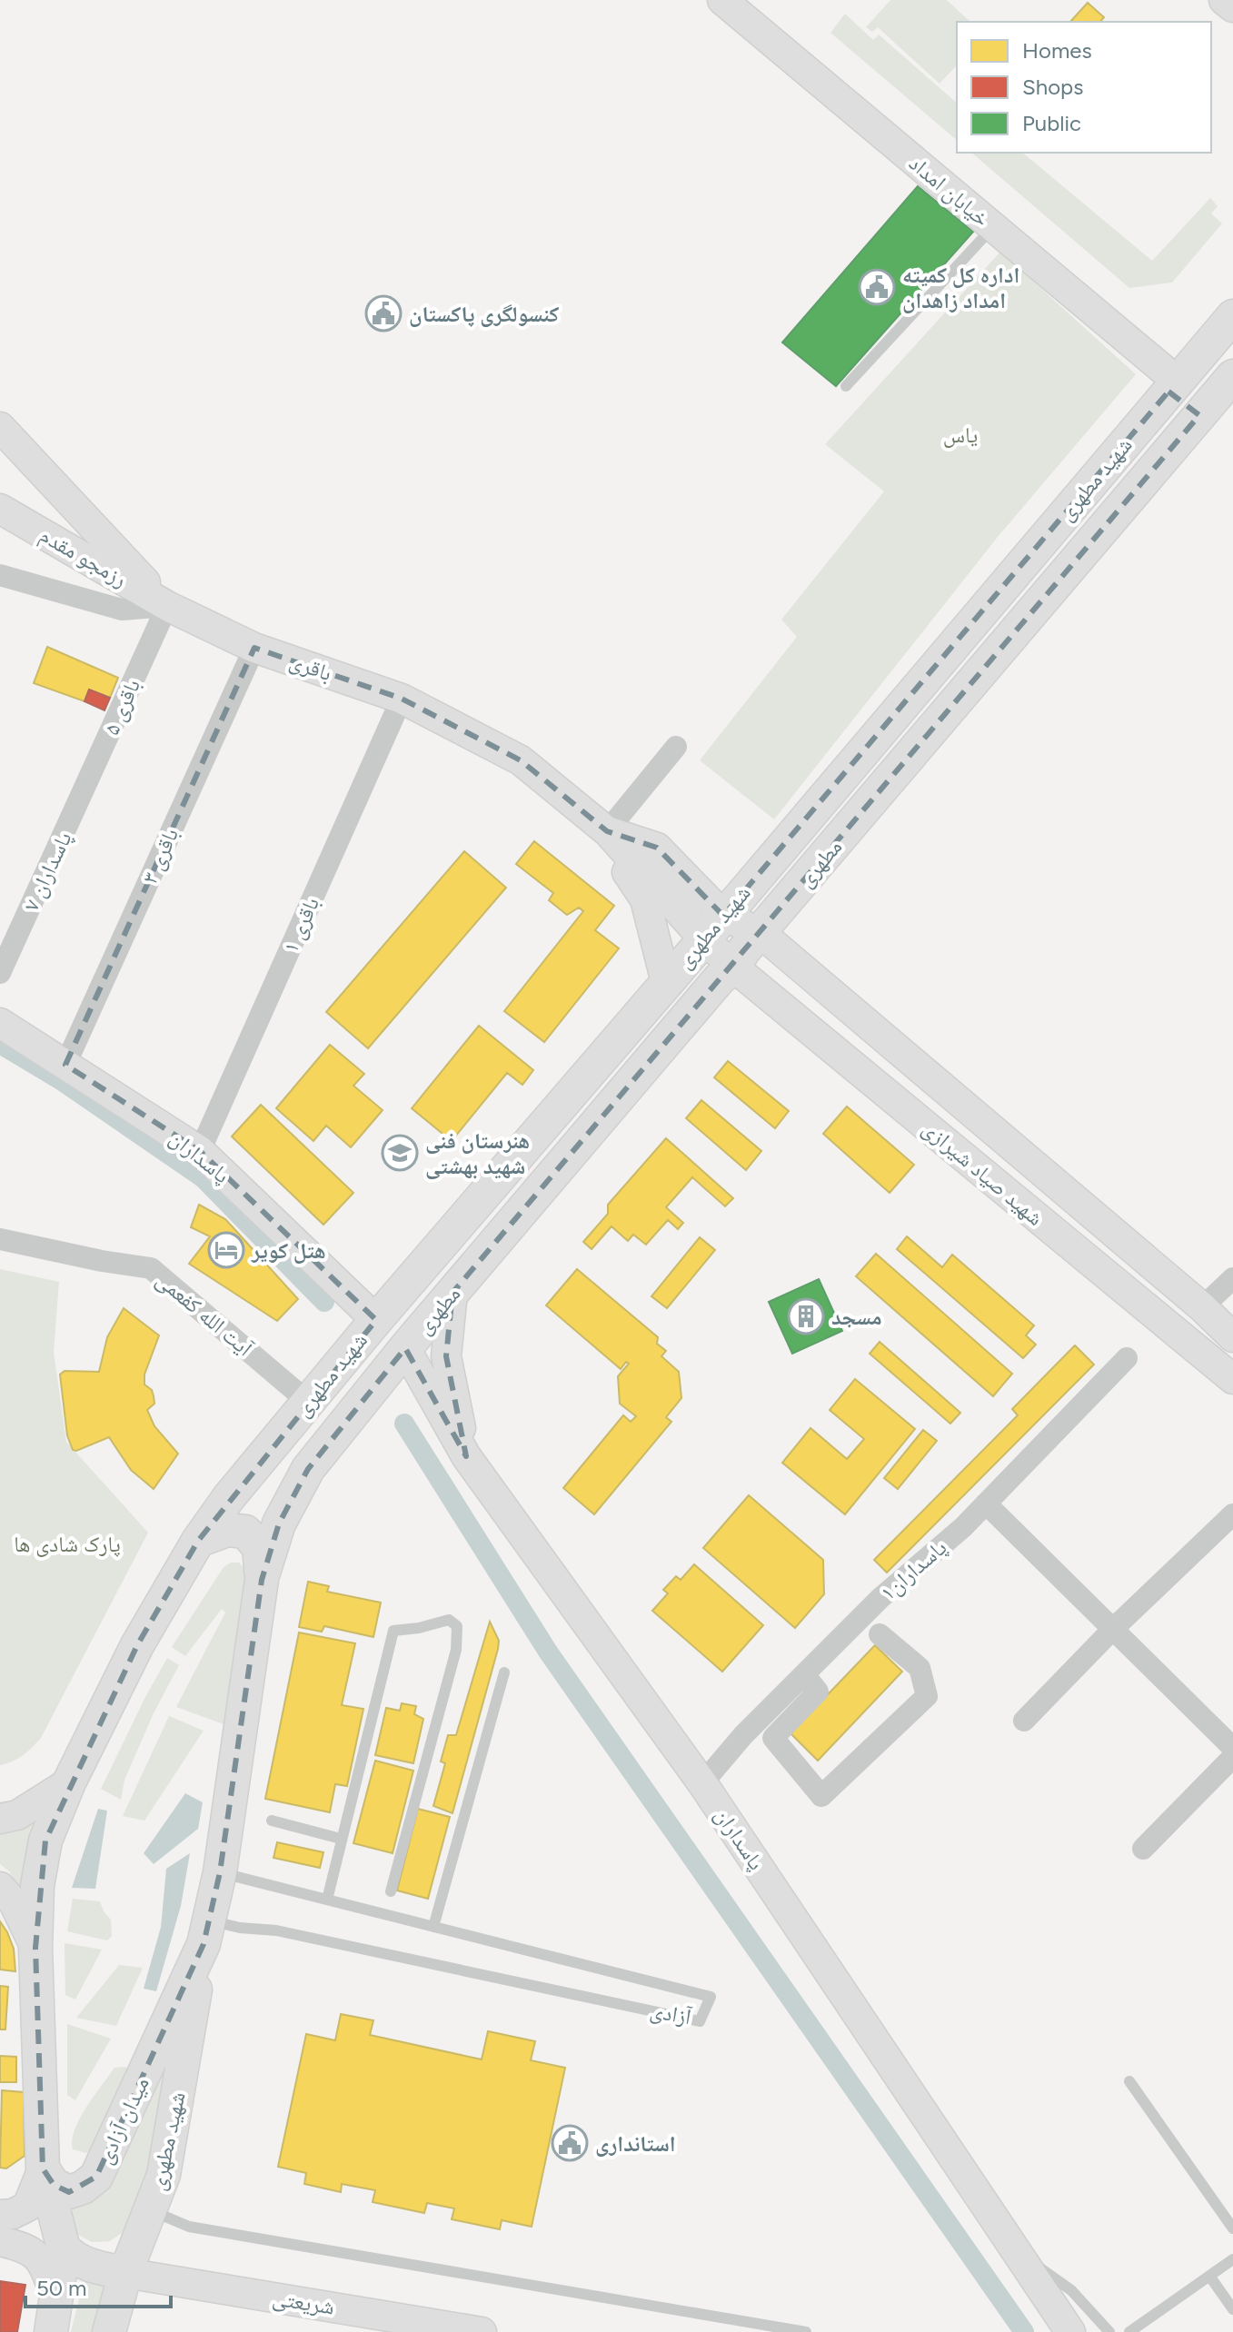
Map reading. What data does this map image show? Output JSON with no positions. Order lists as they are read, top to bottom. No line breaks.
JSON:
{"streets":{"main road":["شهید مطهری","مطهری","میدان آزادی"],"street":["خیابان امداد","رزمجو مقدم","باقری","باقری ۵","باقری ۳","پاسداران ۷","باقری ۱","پاسداران","شهید صیاد شیرازی","آیت الله کفعمی","پاسداران۱","شریعتی"],"lane":["آزادی"]},"crossings":[["خیابان امداد","شهید مطهری"],["شهید مطهری","مطهری"],["شهید مطهری","پاسداران"],["شهید مطهری","شهید صیاد شیرازی"],["شهید مطهری","آیت الله کفعمی"],["شهید مطهری","آزادی"],["شهید مطهری","میدان آزادی"],["شهید مطهری","شریعتی"],["رزمجو مقدم","باقری"],["رزمجو مقدم","باقری ۵"],["باقری","باقری ۵"],["باقری","باقری ۳"],["باقری","باقری ۱"],["باقری","شهید صیاد شیرازی"],["باقری ۵","پاسداران ۷"],["باقری ۳","پاسداران"],["مطهری","پاسداران"],["مطهری","شهید صیاد شیرازی"],["باقری ۱","پاسداران"],["پاسداران","پاسداران۱"],["آزادی","میدان آزادی"]],"parks":["یاس","پارک شادی ها"],"places":{"public building":["اداره کل کمیته امداد زاهدان","کنسولگری پاکستان","استانداری"],"school or university":["هنرستان فنی شهید بهشتی"],"hotel":["هتل کویر"],"building":["مسجد"]},"legend":["Homes","Shops","Public"],"scale_bar":"50 m"}
